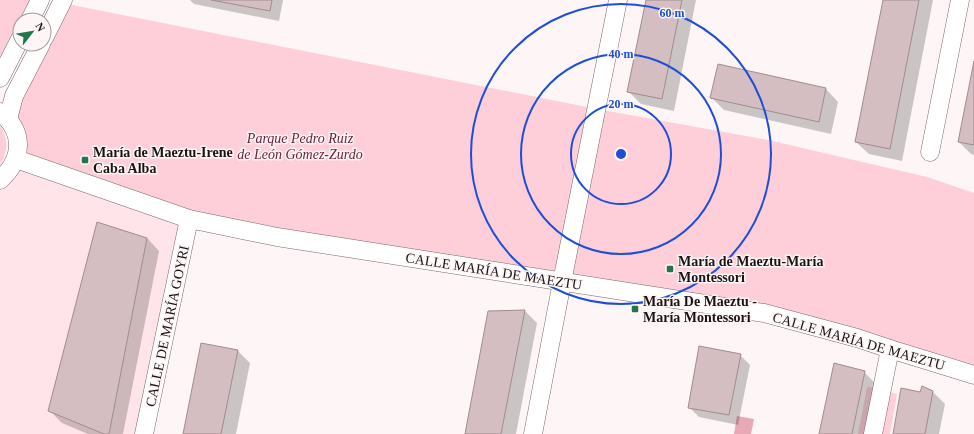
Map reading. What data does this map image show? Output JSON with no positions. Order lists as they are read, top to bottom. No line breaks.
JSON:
{"streets":{"street":["CALLE MARÍA DE MAEZTU","CALLE DE MARÍA GOYRI"]},"crossings":[["CALLE MARÍA DE MAEZTU","CALLE DE MARÍA GOYRI"]],"parks":["Parque Pedro Ruiz de León Gómez-Zurdo"],"places":{"transit":["María de Maeztu-Irene Caba Alba","María de Maeztu-María Montessori","María De Maeztu - María Montessori"]},"north":"top right","rings":["60 m","40 m","20 m"]}
